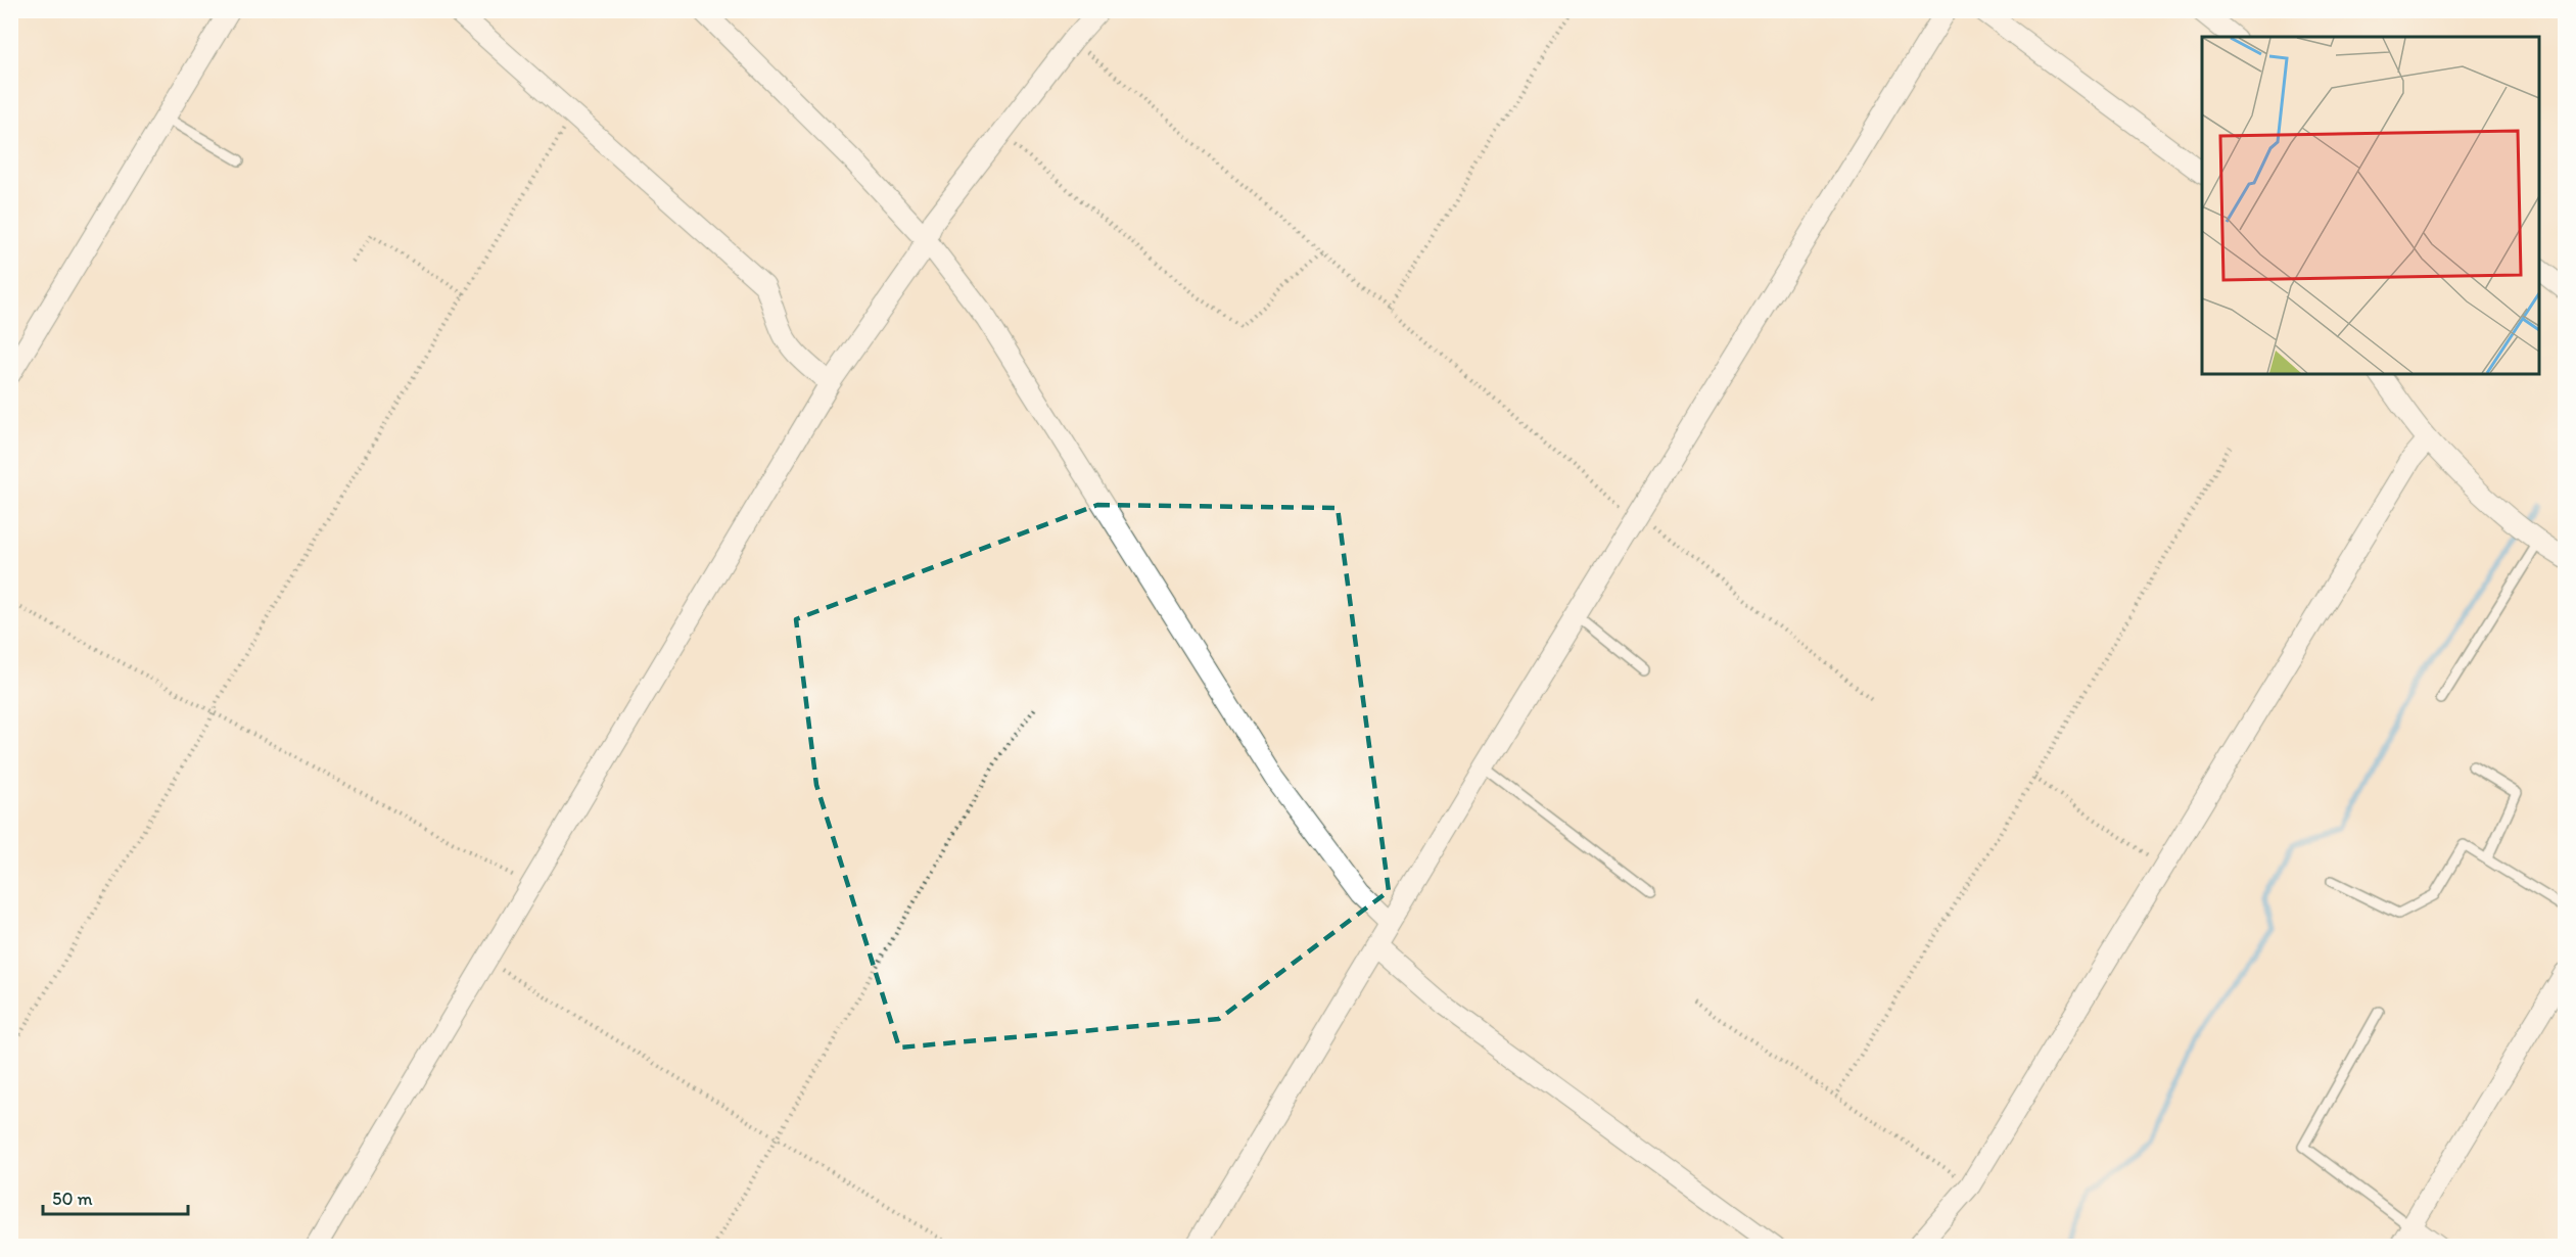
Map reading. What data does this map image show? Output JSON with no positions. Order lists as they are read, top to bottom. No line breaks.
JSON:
{"scale_bar":"50 m"}
